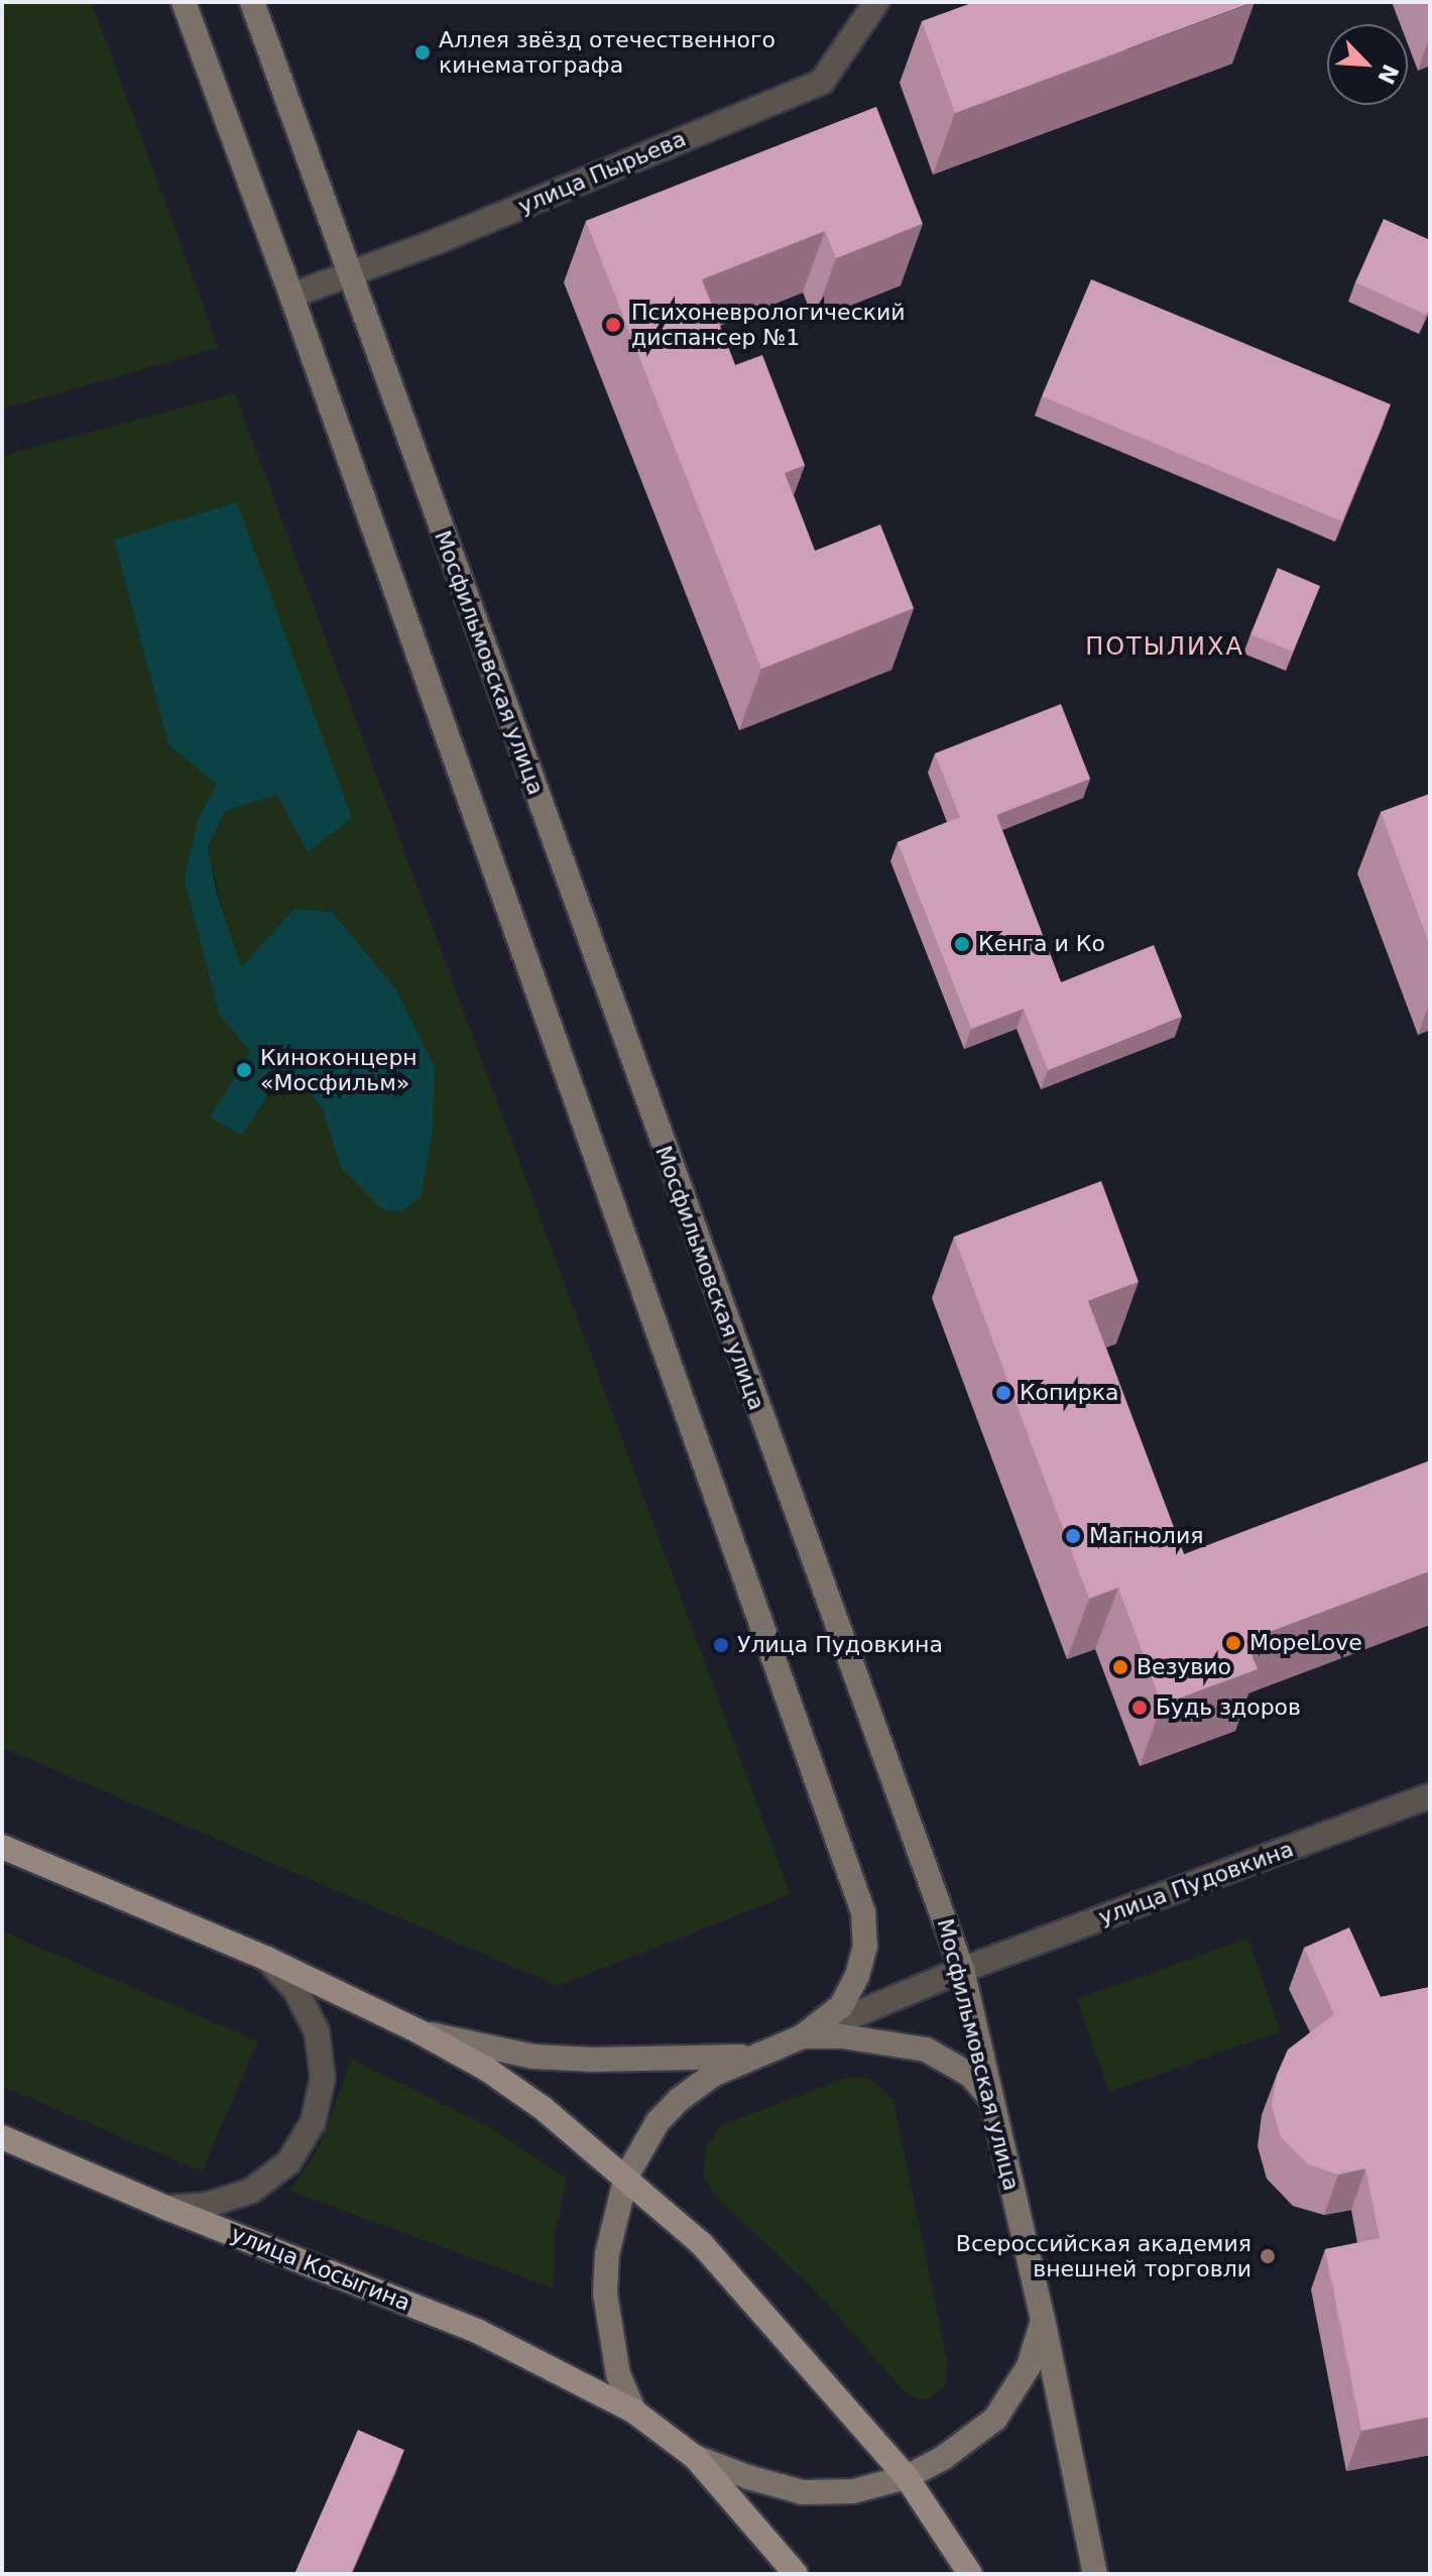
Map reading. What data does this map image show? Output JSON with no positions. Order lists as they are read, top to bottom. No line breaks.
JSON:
{"streets":{"main road":["Мосфильмовская улица","улица Косыгина"],"street":["улица Пырьева","улица Пудовкина"]},"crossings":[["улица Пырьева","Мосфильмовская улица"],["Мосфильмовская улица","улица Пудовкина"],["Мосфильмовская улица","улица Косыгина"],["улица Пудовкина","улица Косыгина"]],"districts":["ПОТЫЛИХА"],"places":["Аллея звёзд отечественного кинематографа","Психоневрологический диспансер №1","Кенга и Ко","Киноконцерн «Мосфильм»","Копирка","Магнолия","МореLove","Улица Пудовкина","Везувио","Будь здоров","Всероссийская академия внешней торговли"],"north":"bottom right"}
